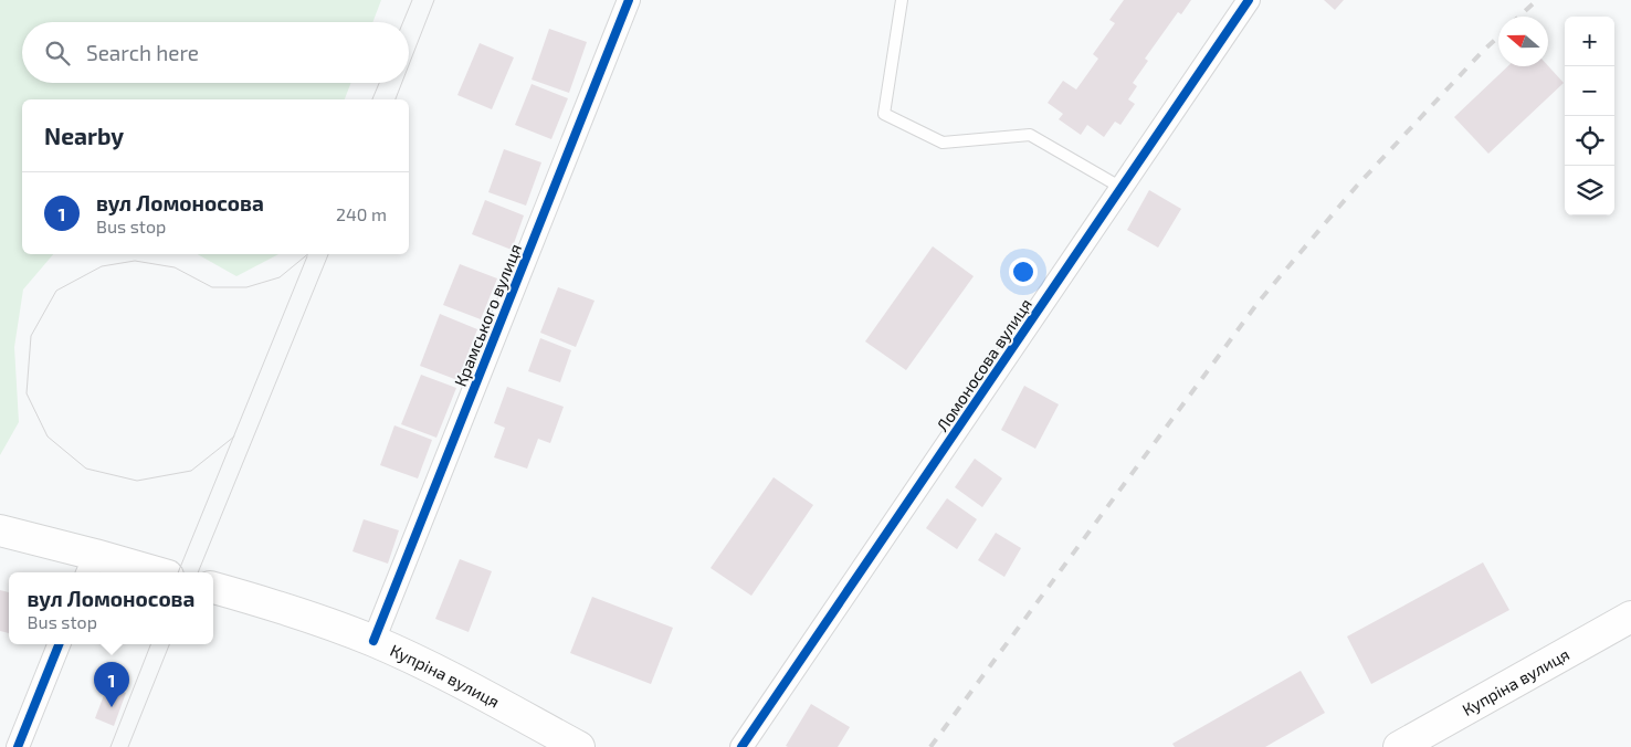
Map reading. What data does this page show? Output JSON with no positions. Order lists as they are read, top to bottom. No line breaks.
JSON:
{"streets":{"main road":["Купріна вулиця"],"street":["Крамського вулиця","Ломоносова вулиця"]},"crossings":[["Крамського вулиця","Купріна вулиця"]],"north":"left","page":{"map_buttons":["+","−"],"search":"Search here","heading":"Nearby","list":[{"mark":"1","name":"вул Ломоносова","note":"Bus stop","value":"240 m"}],"popup":["вул Ломоносова","Bus stop"],"pins":"1"}}
